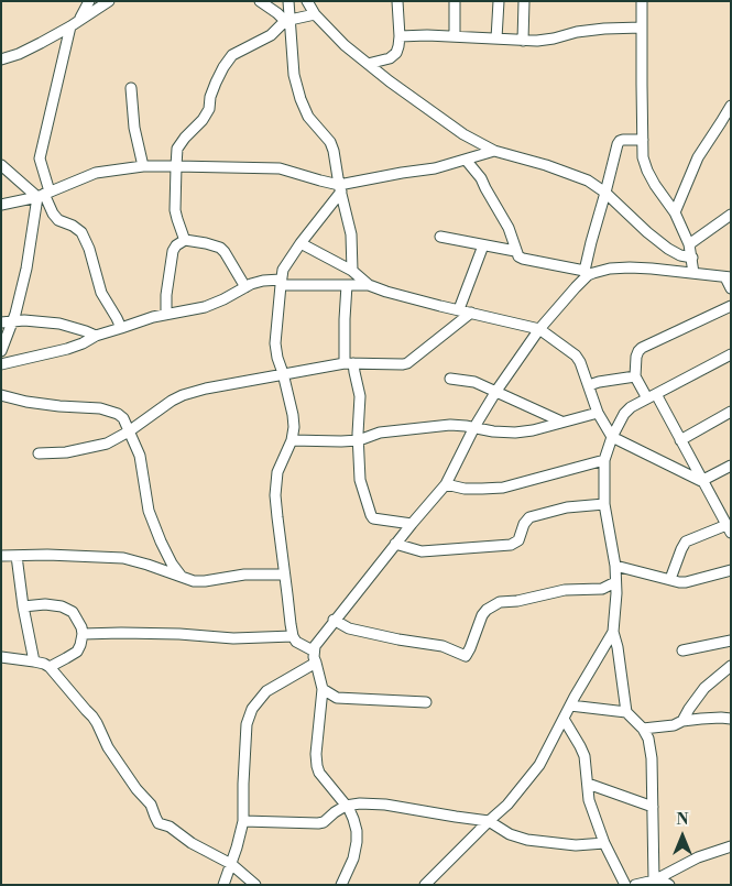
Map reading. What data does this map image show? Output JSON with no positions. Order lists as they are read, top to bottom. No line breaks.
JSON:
{"north":"top"}
